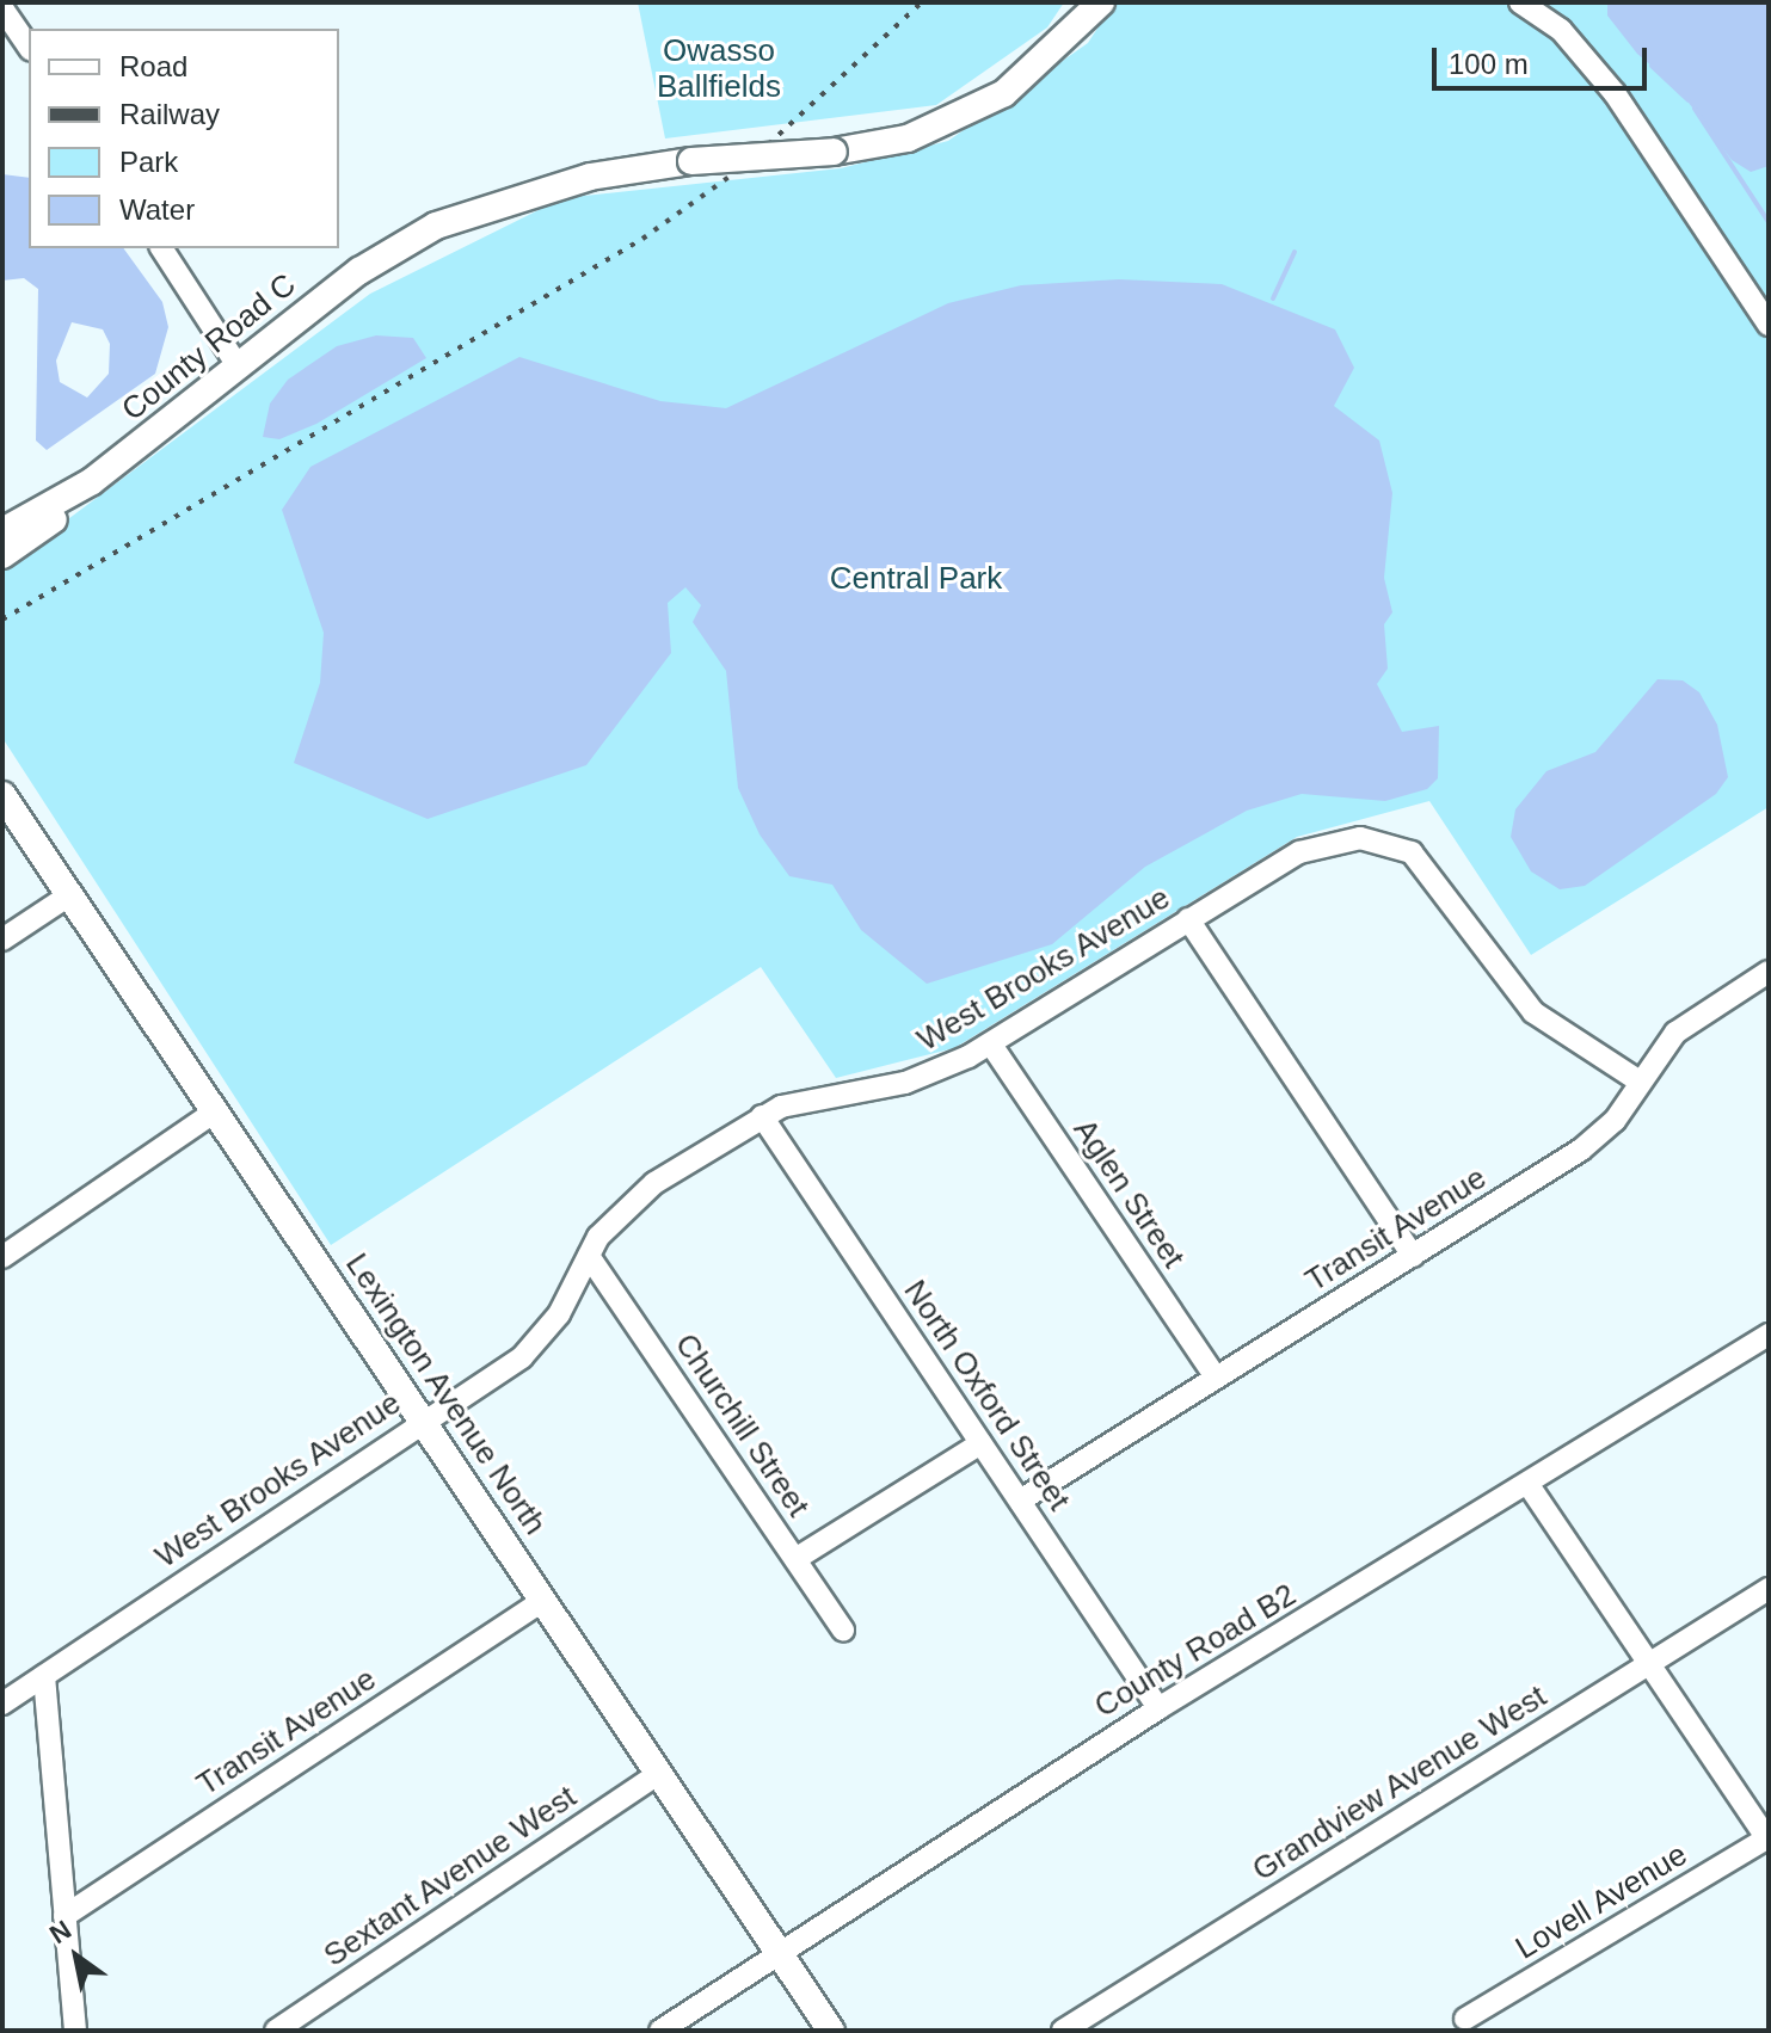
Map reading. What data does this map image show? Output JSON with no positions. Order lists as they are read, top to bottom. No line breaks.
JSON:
{"streets":{"main road":["County Road C","Lexington Avenue North"],"street":["West Brooks Avenue","Aglen Street","Transit Avenue","North Oxford Street","Churchill Street","County Road B2","Grandview Avenue West","Sextant Avenue West","Lovell Avenue"]},"crossings":[["West Brooks Avenue","Aglen Street"],["West Brooks Avenue","Transit Avenue"],["West Brooks Avenue","Lexington Avenue North"],["West Brooks Avenue","North Oxford Street"],["West Brooks Avenue","Churchill Street"],["Aglen Street","Transit Avenue"],["Transit Avenue","Lexington Avenue North"],["Transit Avenue","North Oxford Street"],["Lexington Avenue North","County Road B2"],["Lexington Avenue North","Sextant Avenue West"],["North Oxford Street","County Road B2"]],"parks":["Owasso Ballfields","Central Park"],"legend":["Road","Railway","Park","Water"],"scale_bar":"100 m","north":"top left"}
